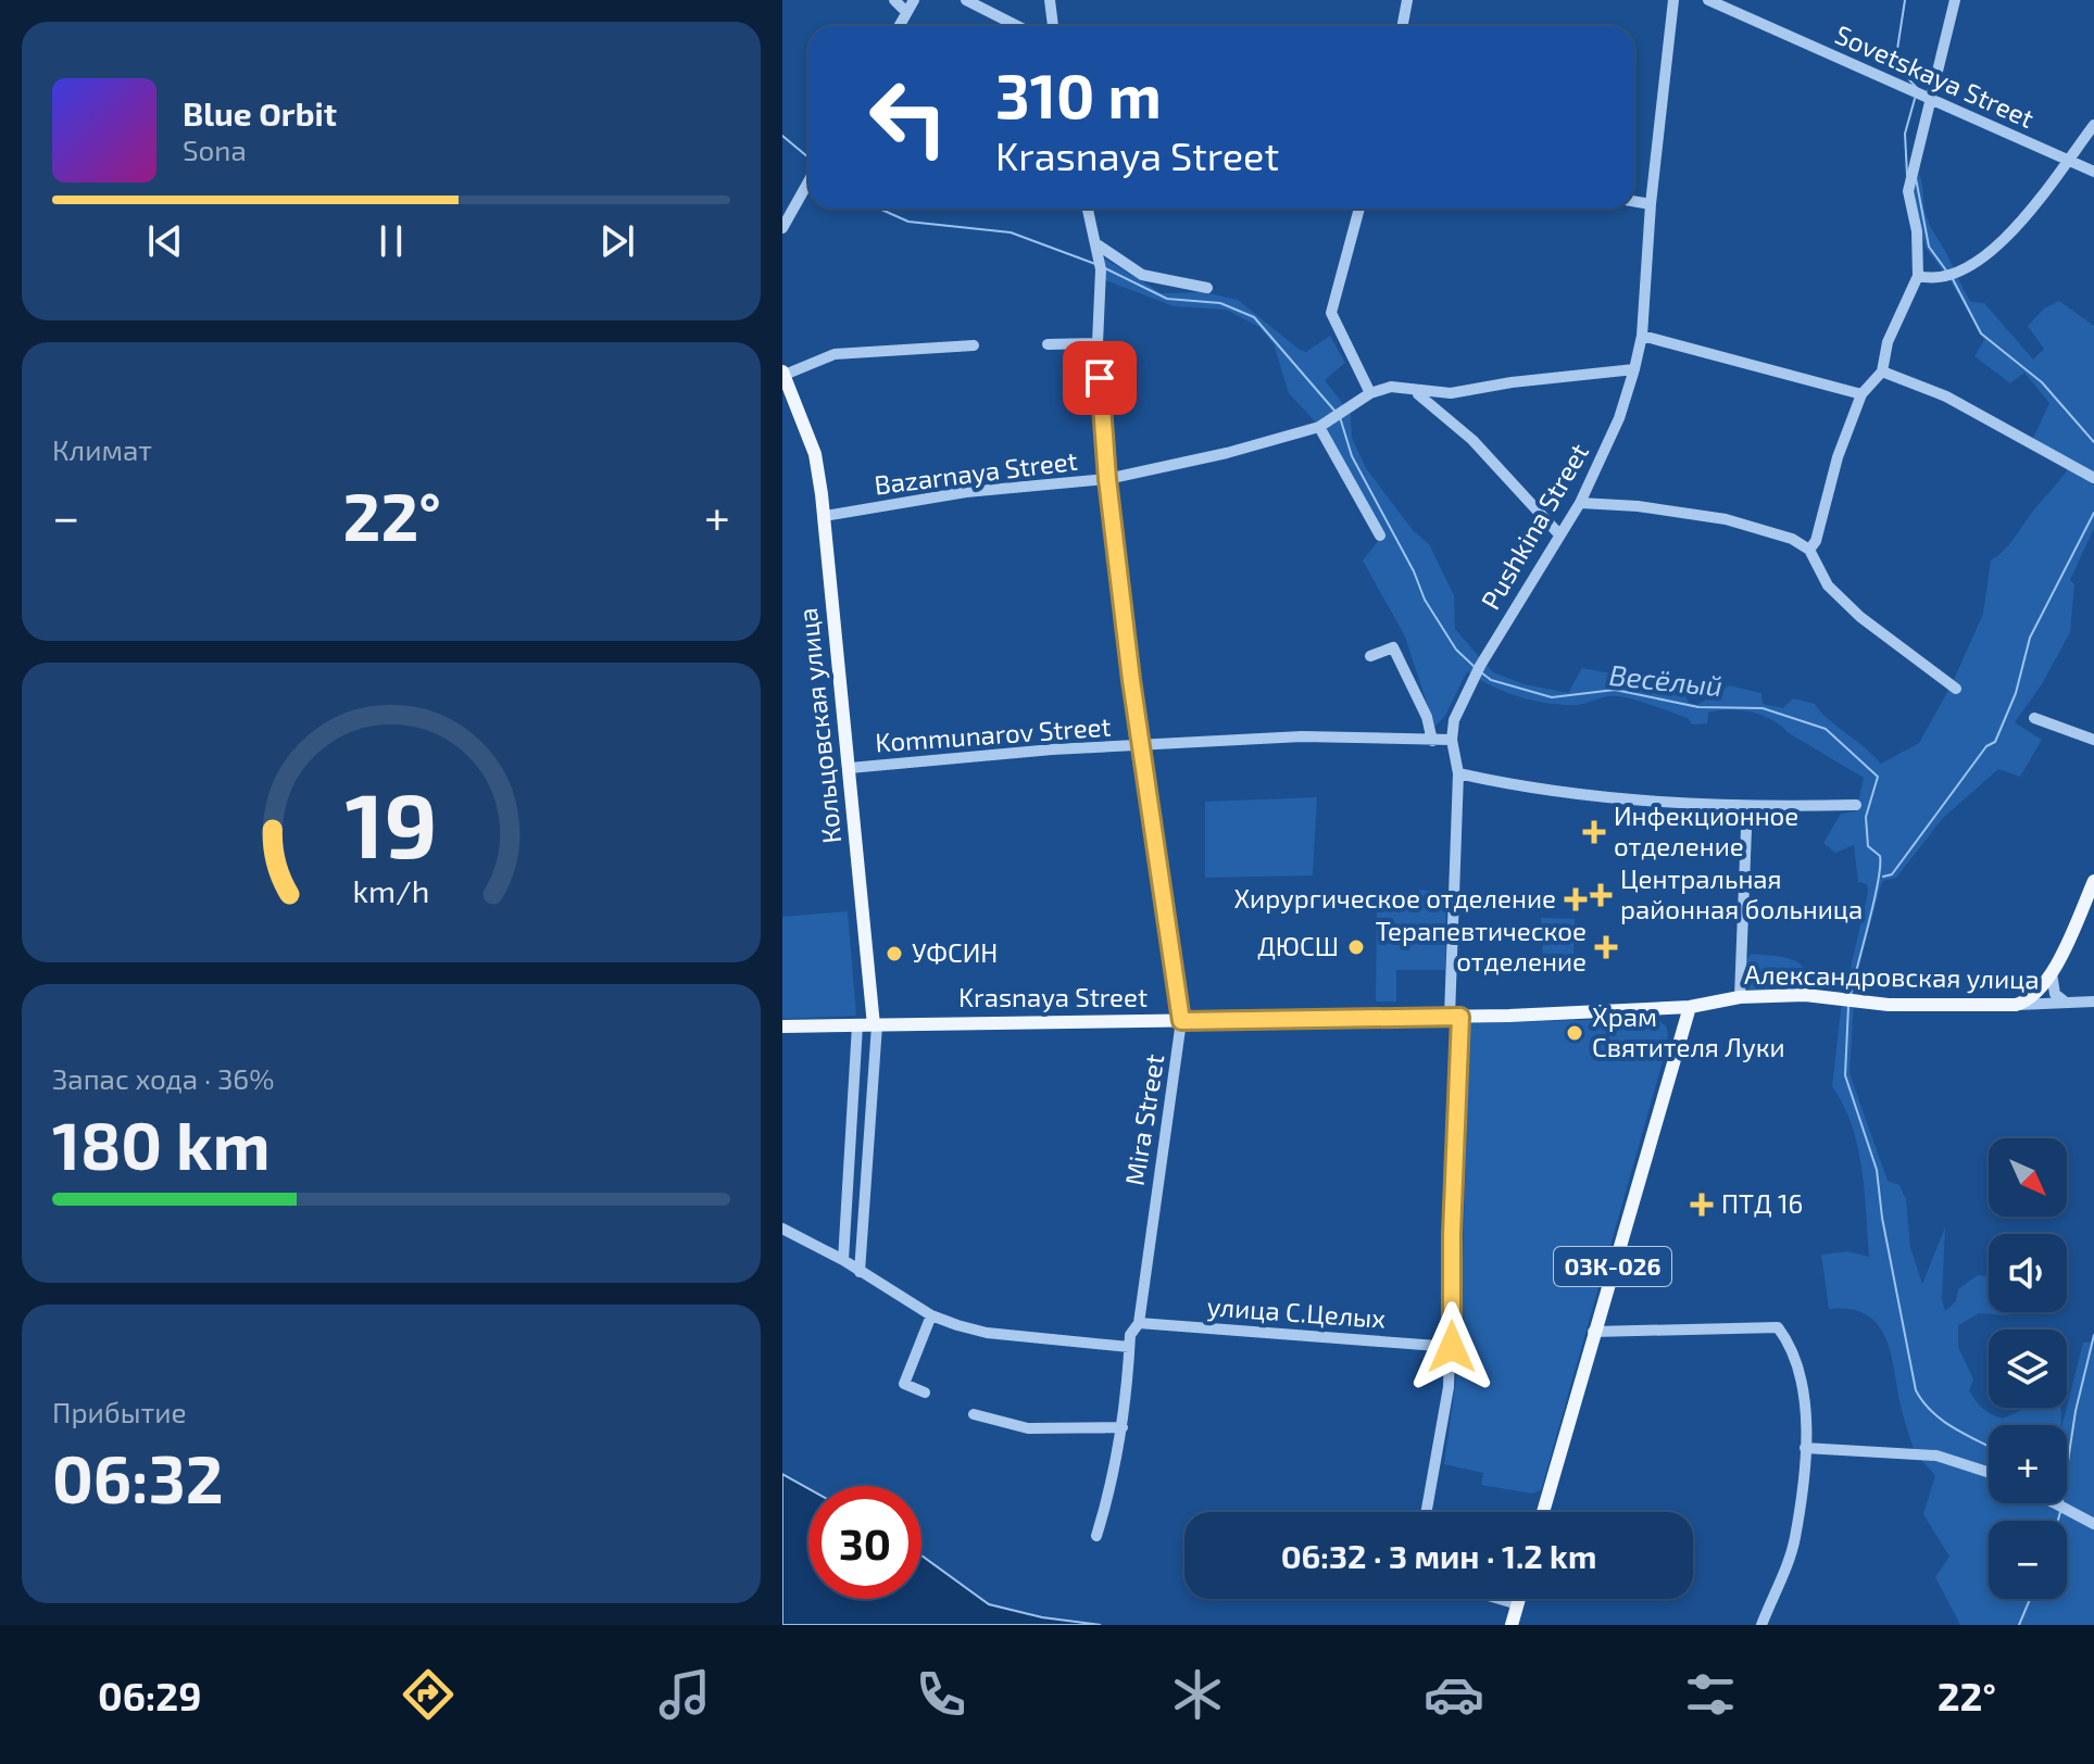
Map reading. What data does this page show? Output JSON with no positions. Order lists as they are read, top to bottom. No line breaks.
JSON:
{"streets":{"main road":["Кольцовская улица","Александровская улица","Krasnaya Street","03К-026"],"street":["Sovetskaya Street","Bazarnaya Street","Pushkina Street","Kommunarov Street","Mira Street","улица С.Целых"]},"crossings":[["Bazarnaya Street","Кольцовская улица"],["Bazarnaya Street","Mira Street"],["Pushkina Street","Kommunarov Street"],["Pushkina Street","Krasnaya Street"],["Pushkina Street","улица С.Целых"],["Кольцовская улица","Kommunarov Street"],["Кольцовская улица","Krasnaya Street"],["Kommunarov Street","Mira Street"],["Александровская улица","Krasnaya Street"],["Александровская улица","03К-026"],["Krasnaya Street","Mira Street"],["Krasnaya Street","03К-026"],["Mira Street","улица С.Целых"]],"water":["Весёлый"],"places":{"health":["Инфекционное отделение","Центральная районная больница","Хирургическое отделение","Терапевтическое отделение","ПТД 16"],"other":["ДЮСШ","УФСИН","Храм Святителя Луки"]},"north":"bottom right","page":{"turn":["310 m","Krasnaya Street"],"song":["Blue Orbit","Sona"],"tile":["Климат",["Запас хода · 36%","180 km"],["Прибытие","06:32"]],"heat":["−","22°","+"],"map_buttons":["+","−"],"limit":"30","trip":"06:32 · 3 мин · 1.2 km","tabs":["06:29","22°"],"gauge":["19","km/h"]}}
